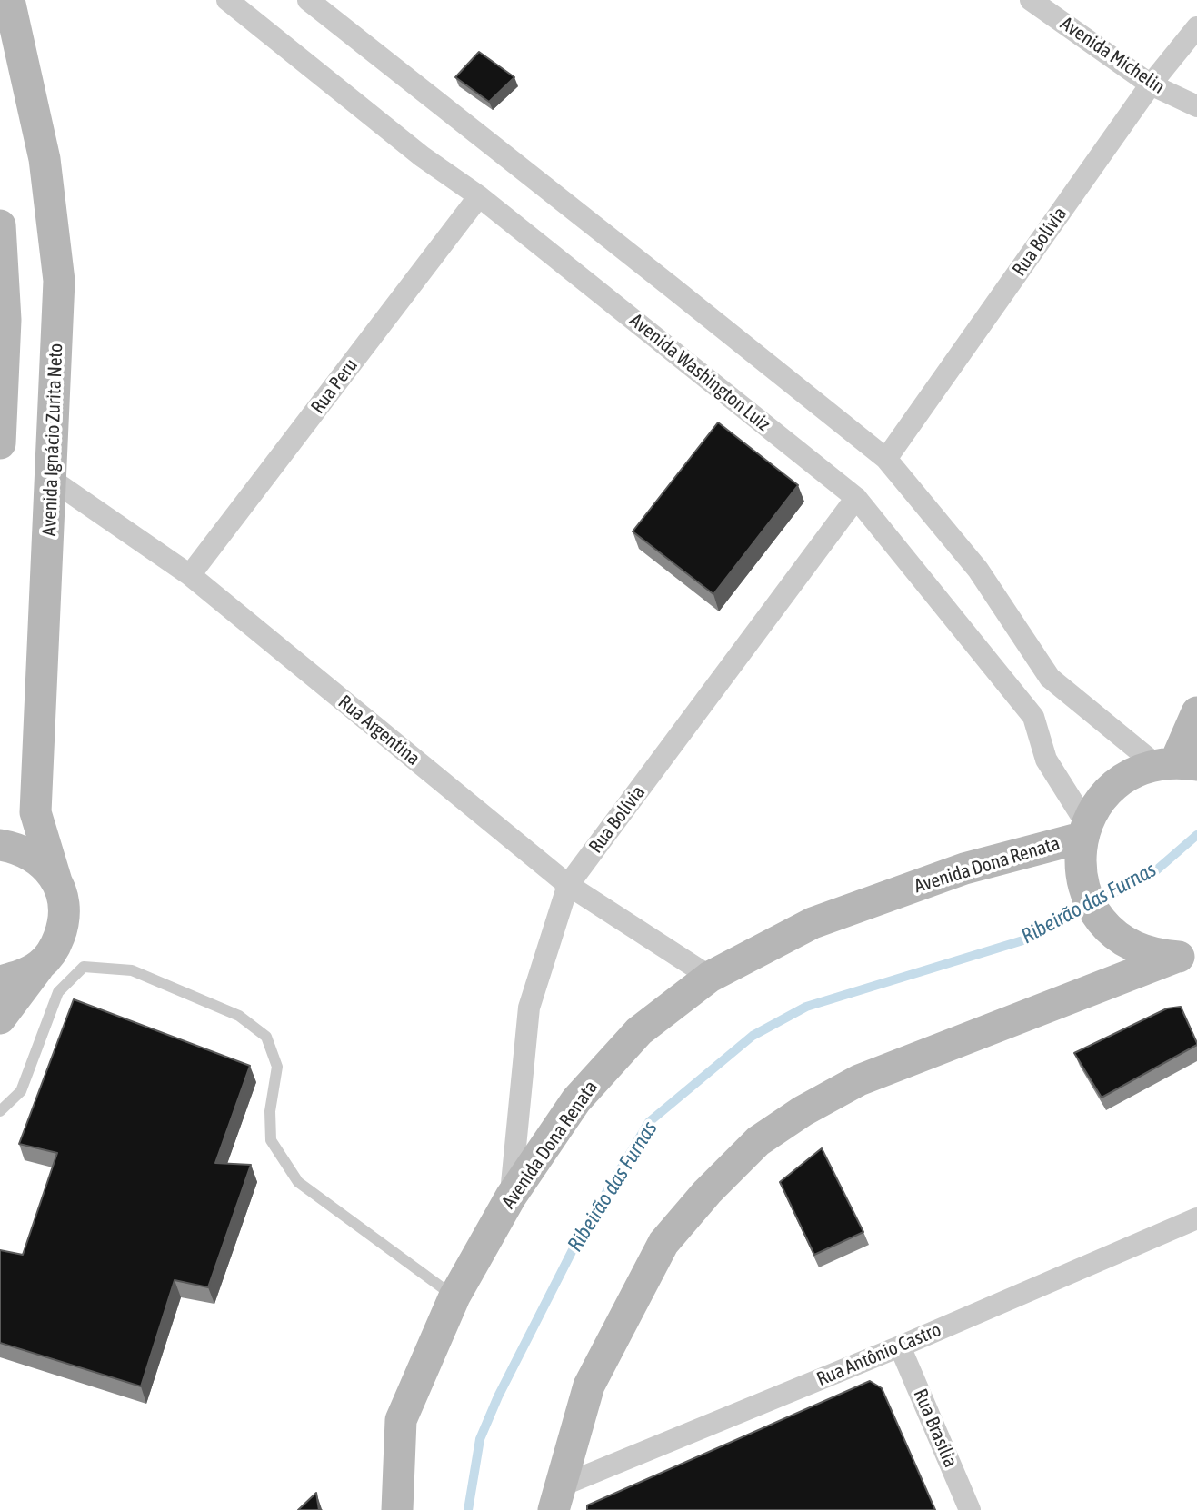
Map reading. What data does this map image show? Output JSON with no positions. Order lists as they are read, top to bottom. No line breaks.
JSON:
{"streets":{"main road":["Avenida Ignácio Zurita Neto","Avenida Dona Renata"],"street":["Avenida Michelin","Rua Bolívia","Avenida Washington Luiz","Rua Peru","Rua Argentina","Rua Antônio Castro","Rua Brasília"]},"crossings":[["Avenida Michelin","Rua Bolívia"],["Rua Bolívia","Avenida Washington Luiz"],["Rua Bolívia","Rua Argentina"],["Rua Bolívia","Avenida Dona Renata"],["Avenida Washington Luiz","Rua Peru"],["Avenida Washington Luiz","Avenida Dona Renata"],["Rua Peru","Rua Argentina"],["Avenida Ignácio Zurita Neto","Rua Argentina"],["Rua Argentina","Avenida Dona Renata"],["Rua Antônio Castro","Rua Brasília"]],"water":["Ribeirão das Furnas"]}
